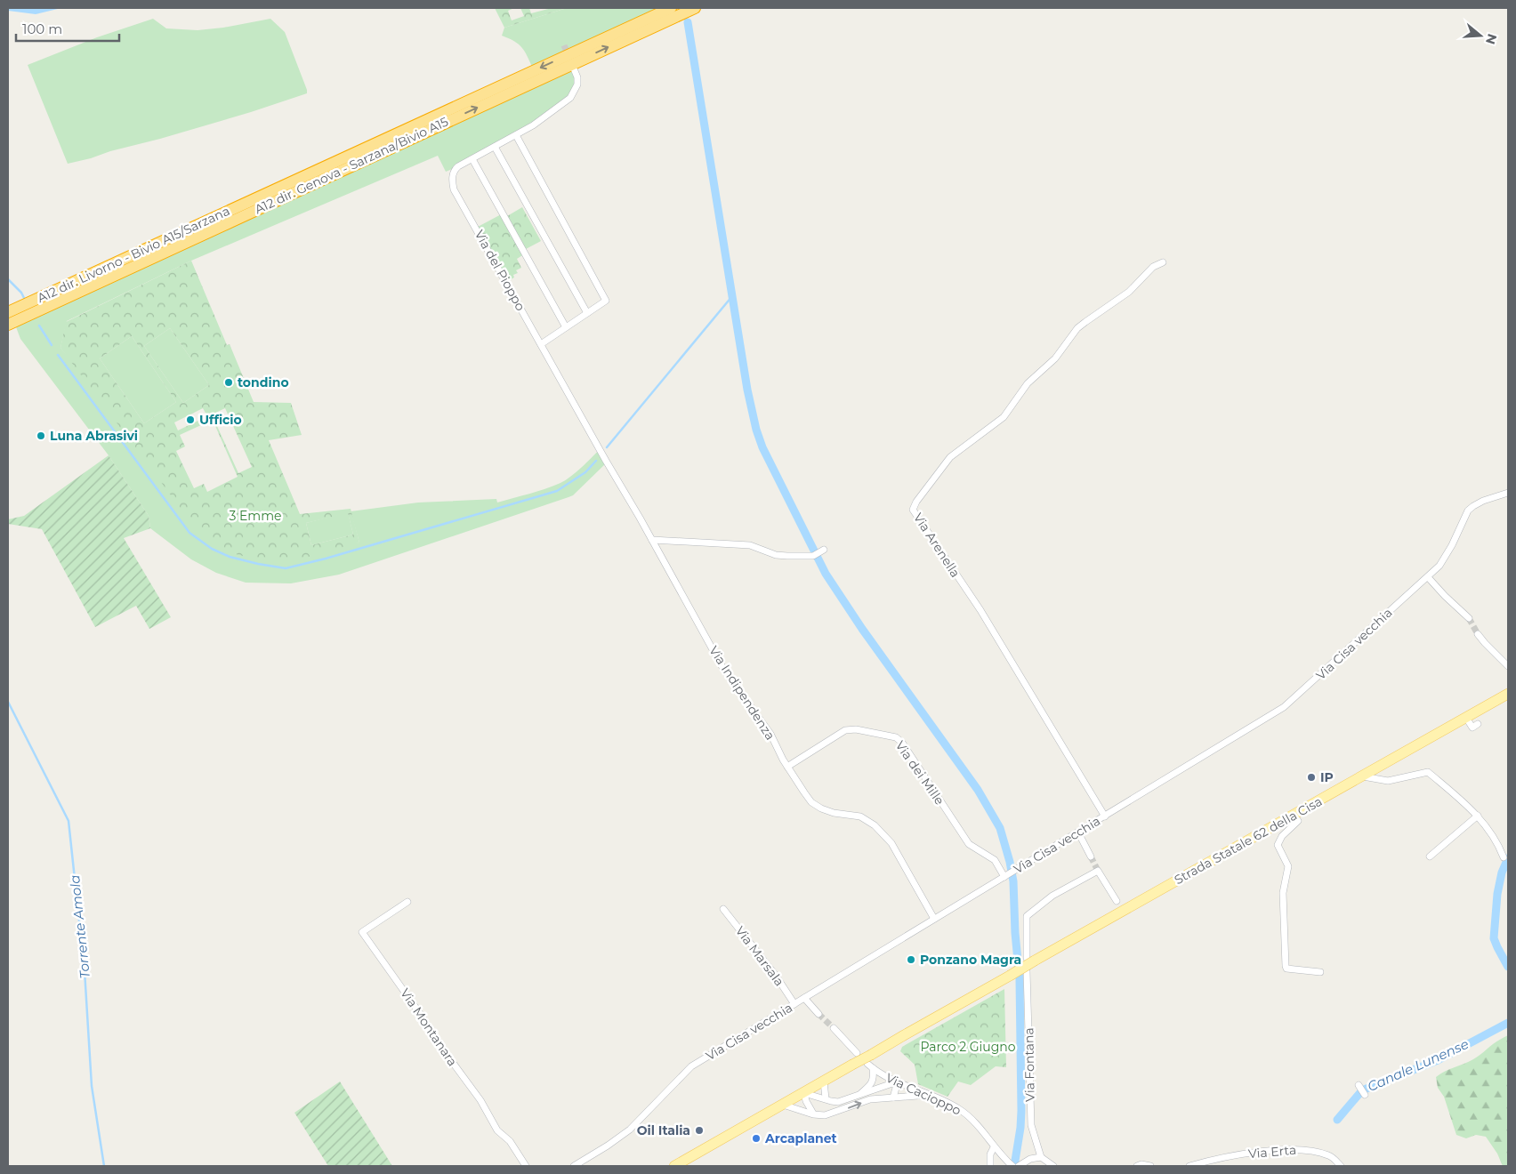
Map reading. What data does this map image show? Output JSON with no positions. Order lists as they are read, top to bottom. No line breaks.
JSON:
{"streets":{"highway":["A12 dir. Genova - Sarzana/Bivio A15","A12 dir. Livorno - Bivio A15/Sarzana"],"main road":["Strada Statale 62 della Cisa"],"street":["Via del Pioppo","Via Arenella","Via Cisa vecchia","Via Indipendenza","Via dei Mille","Via Marsala","Via Montanara","Via Fontana","Via Cacioppo","Via Erta"]},"crossings":[["Via del Pioppo","Via Indipendenza"],["Via Arenella","Via Cisa vecchia"],["Via Cisa vecchia","Via Indipendenza"],["Via Cisa vecchia","Via dei Mille"],["Via Cisa vecchia","Via Marsala"],["Via Indipendenza","Via dei Mille"],["Strada Statale 62 della Cisa","Via Cacioppo"]],"one_way":["A12 dir. Genova - Sarzana/Bivio A15","A12 dir. Livorno - Bivio A15/Sarzana"],"water":["Torrente Amola","Canale Lunense"],"parks":["3 Emme","Parco 2 Giugno"],"places":["tondino","Ufficio","Luna Abrasivi","IP","Ponzano Magra","Oil Italia","Arcaplanet"],"scale_bar":"100 m","north":"right"}
